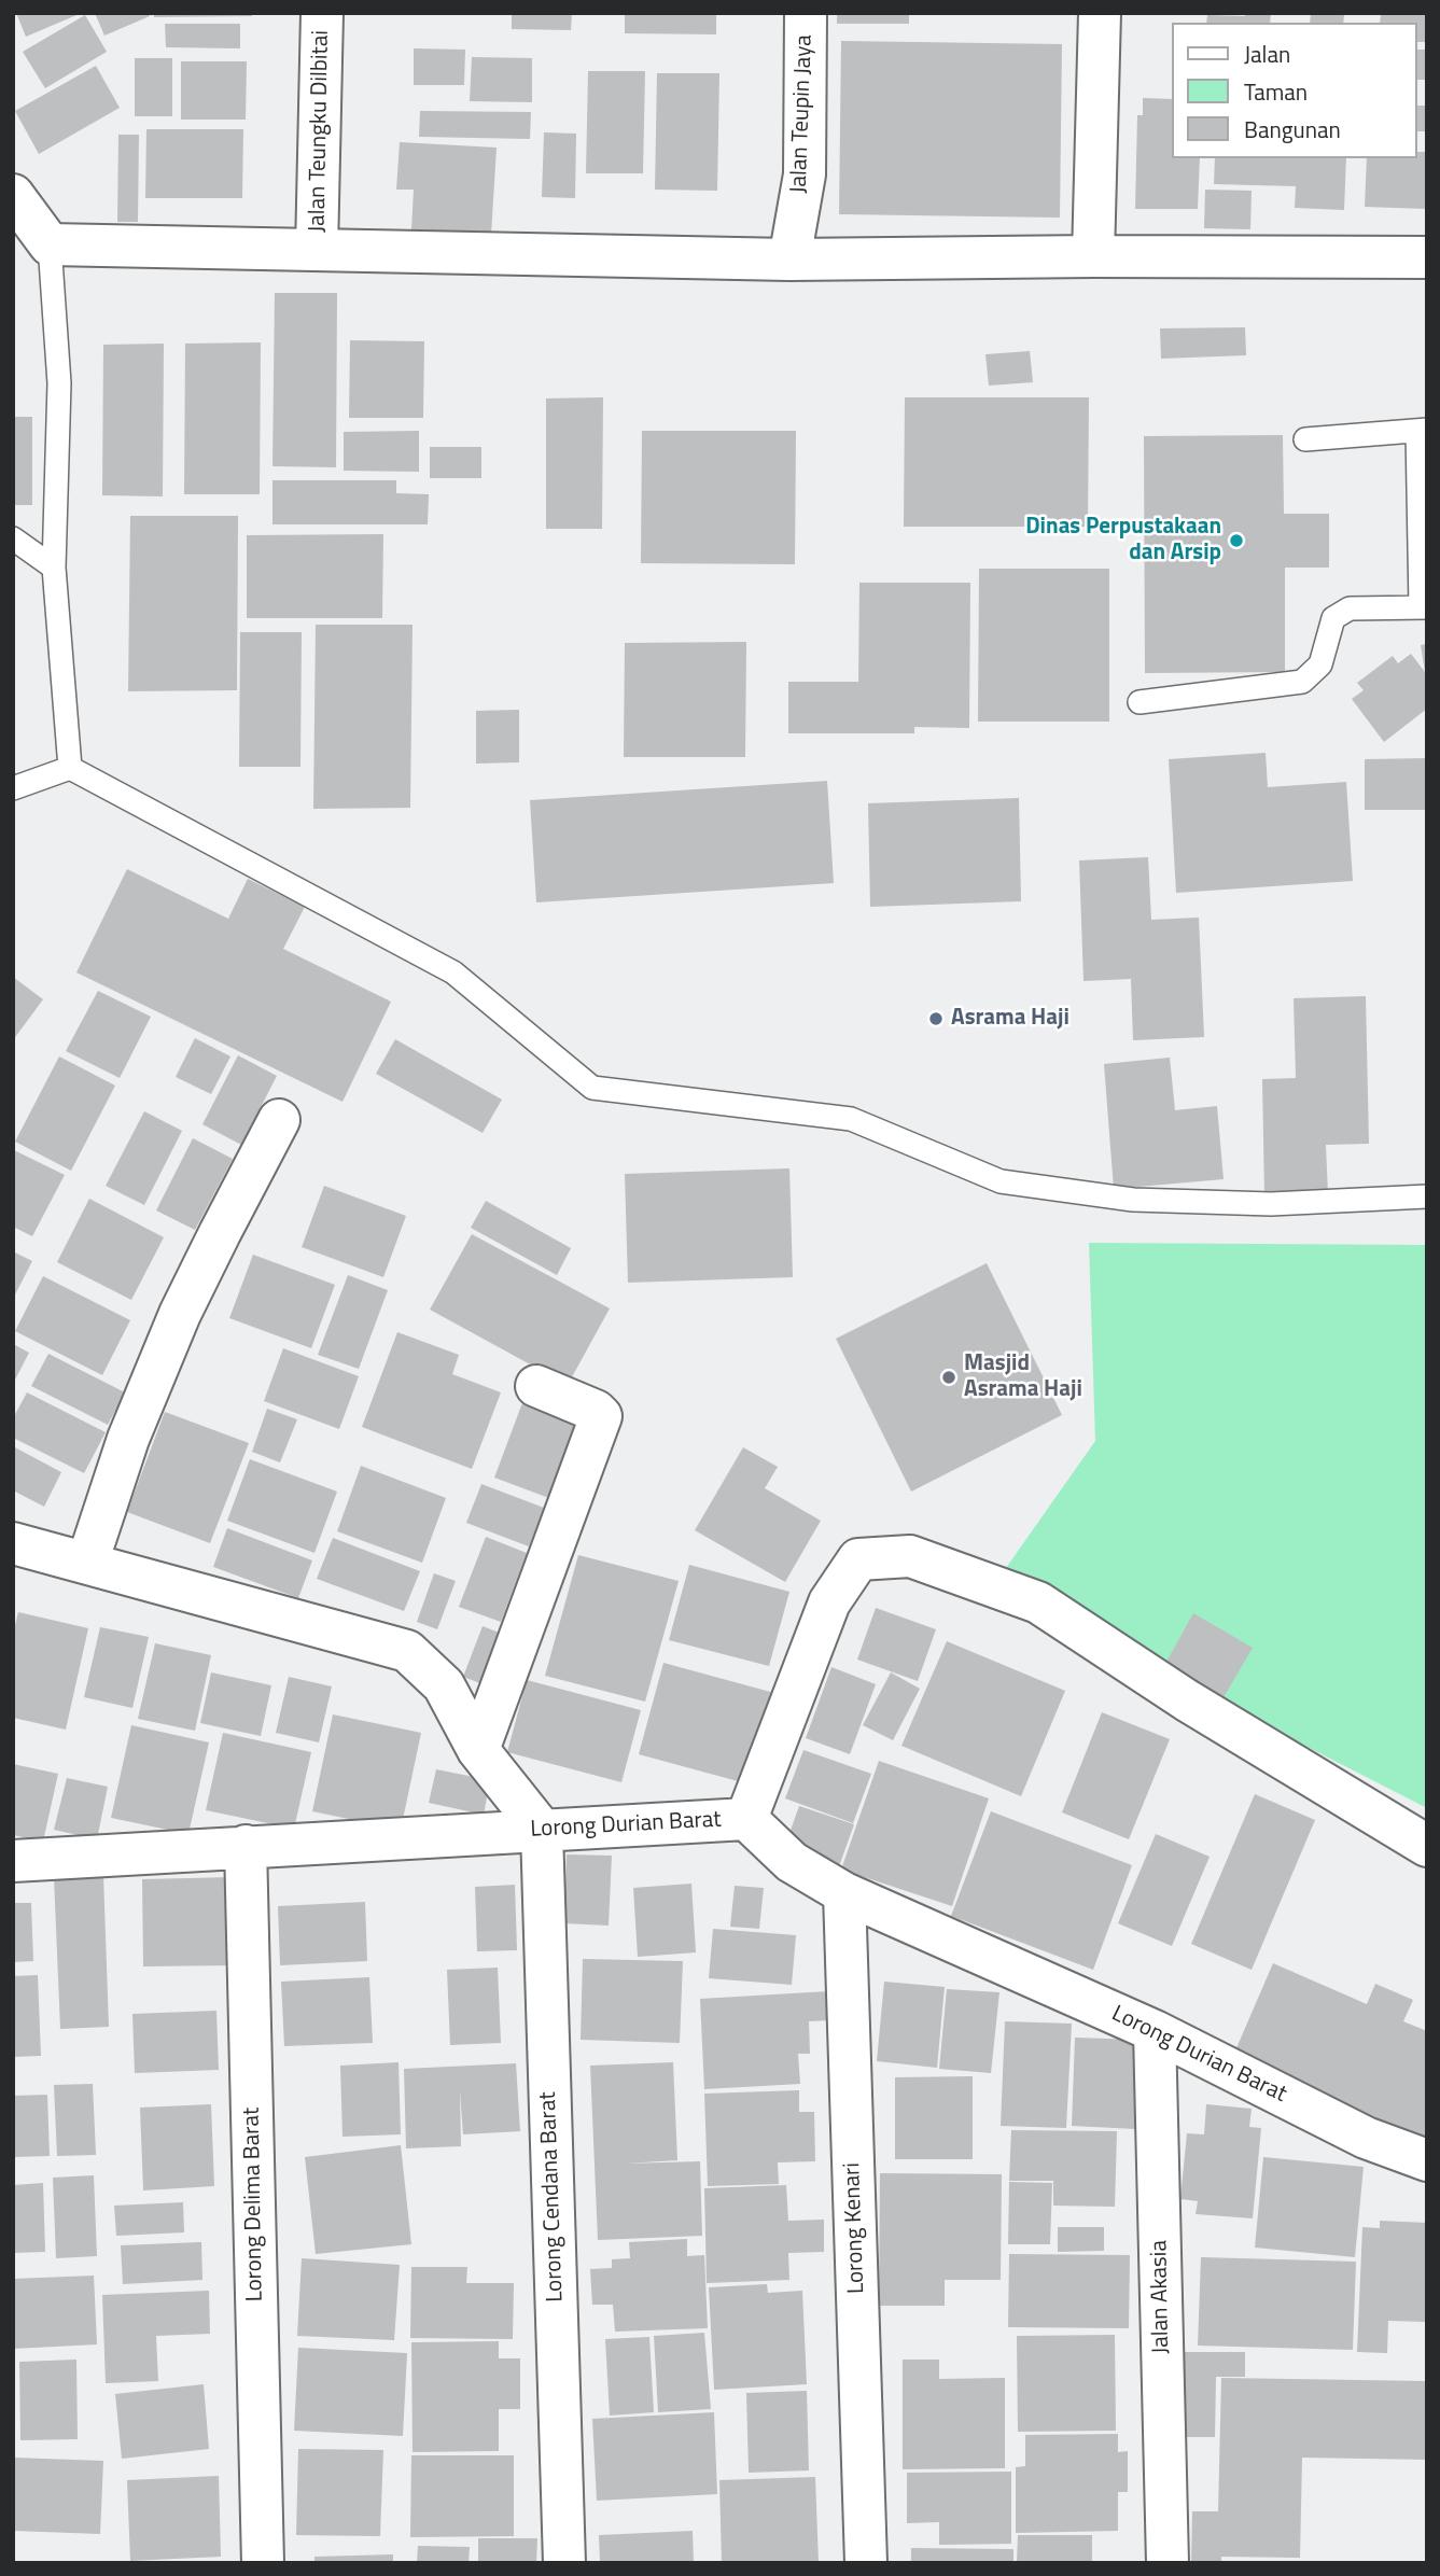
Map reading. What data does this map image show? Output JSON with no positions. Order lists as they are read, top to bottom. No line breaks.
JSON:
{"streets":{"street":["Jalan Teupin Jaya","Jalan Teungku Dilbitai","Lorong Durian Barat","Lorong Cendana Barat","Lorong Delima Barat","Lorong Kenari","Jalan Akasia"]},"crossings":[["Lorong Durian Barat","Lorong Cendana Barat"],["Lorong Durian Barat","Lorong Delima Barat"],["Lorong Durian Barat","Lorong Kenari"],["Lorong Durian Barat","Jalan Akasia"]],"places":["Dinas Perpustakaan dan Arsip","Asrama Haji","Masjid Asrama Haji"],"legend":["Jalan","Taman","Bangunan"]}
